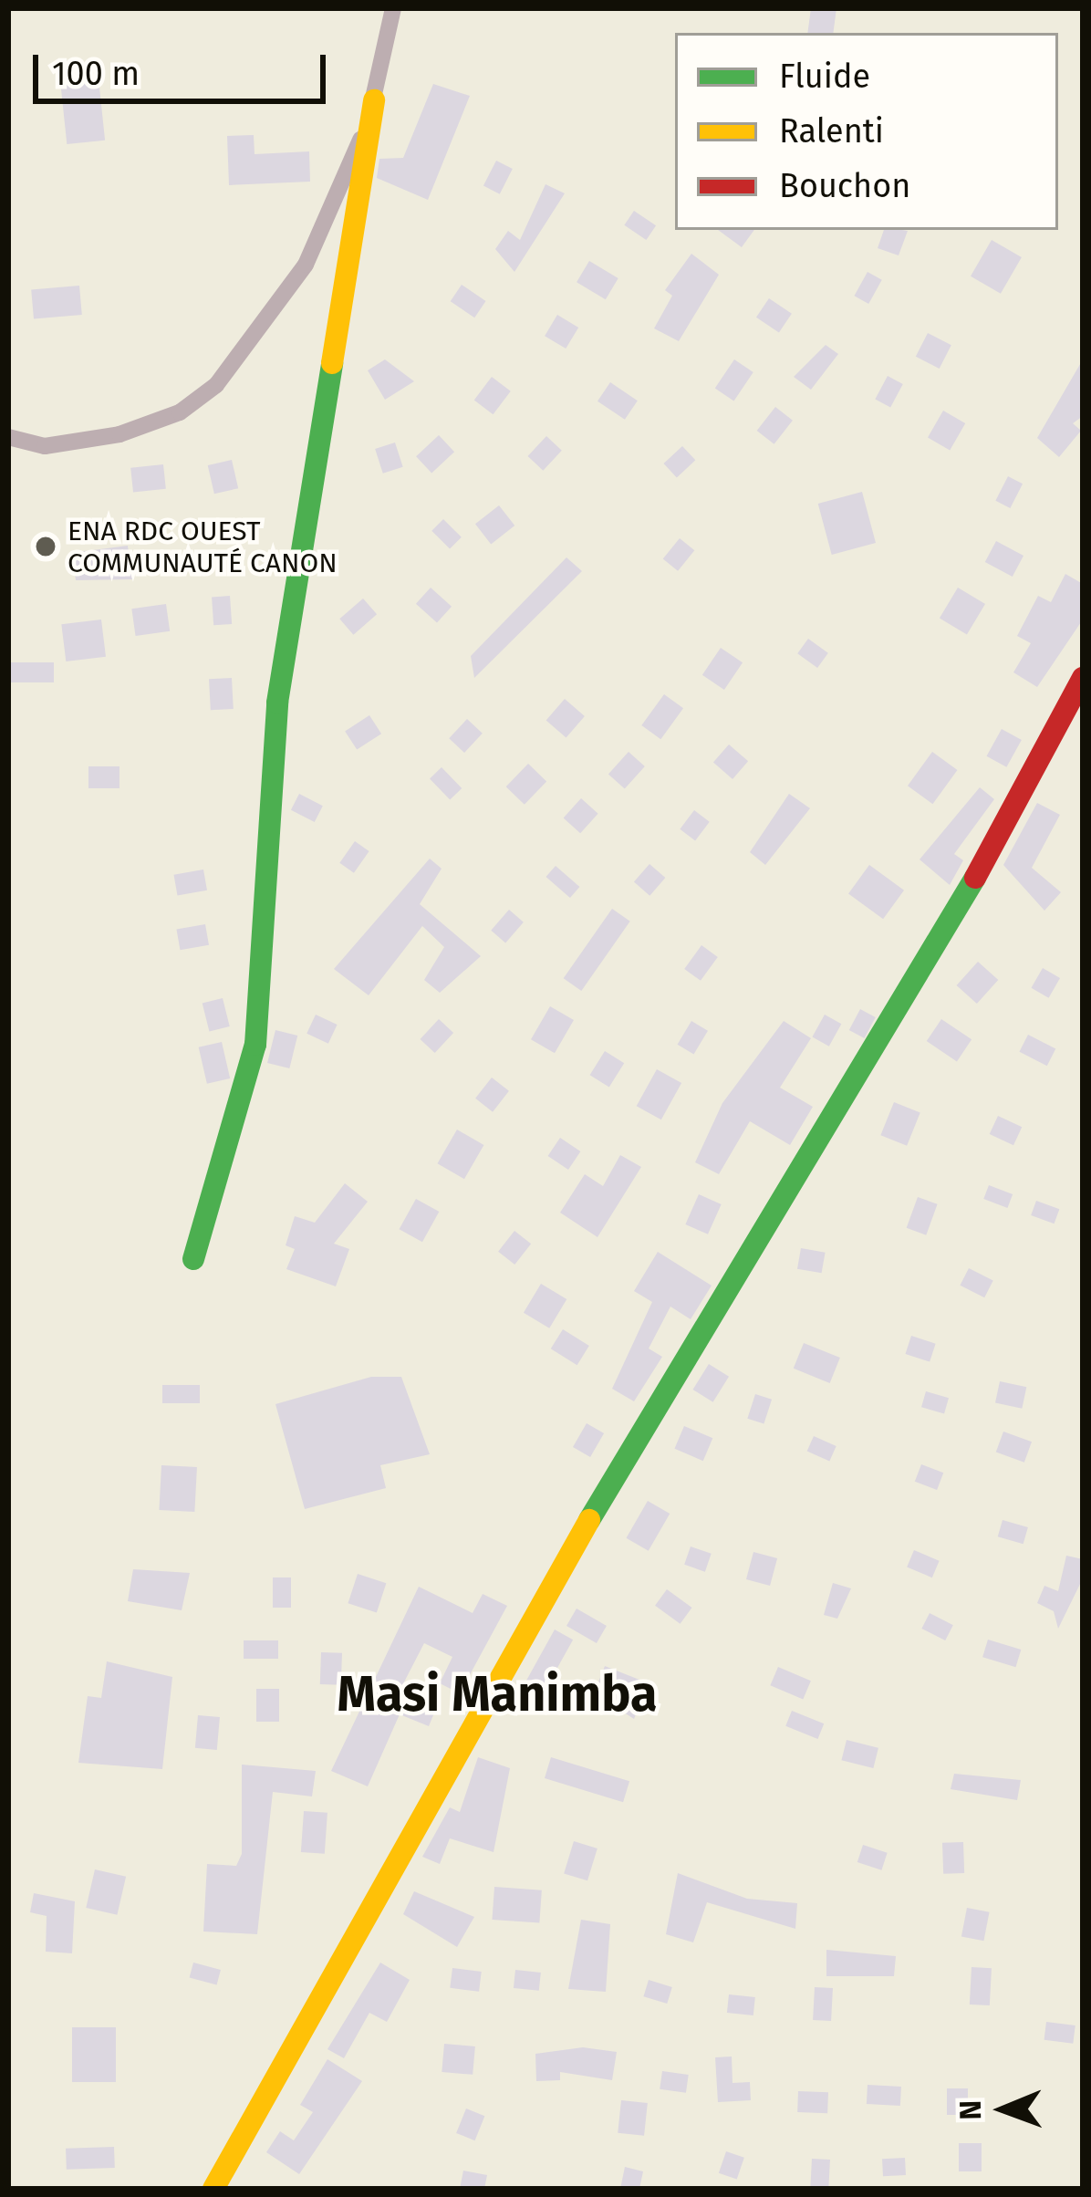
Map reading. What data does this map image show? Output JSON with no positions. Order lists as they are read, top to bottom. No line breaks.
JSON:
{"districts":["Masi Manimba"],"places":["ENA RDC OUEST COMMUNAUTÉ CANON"],"legend":["Fluide","Ralenti","Bouchon"],"scale_bar":"100 m","north":"left"}
